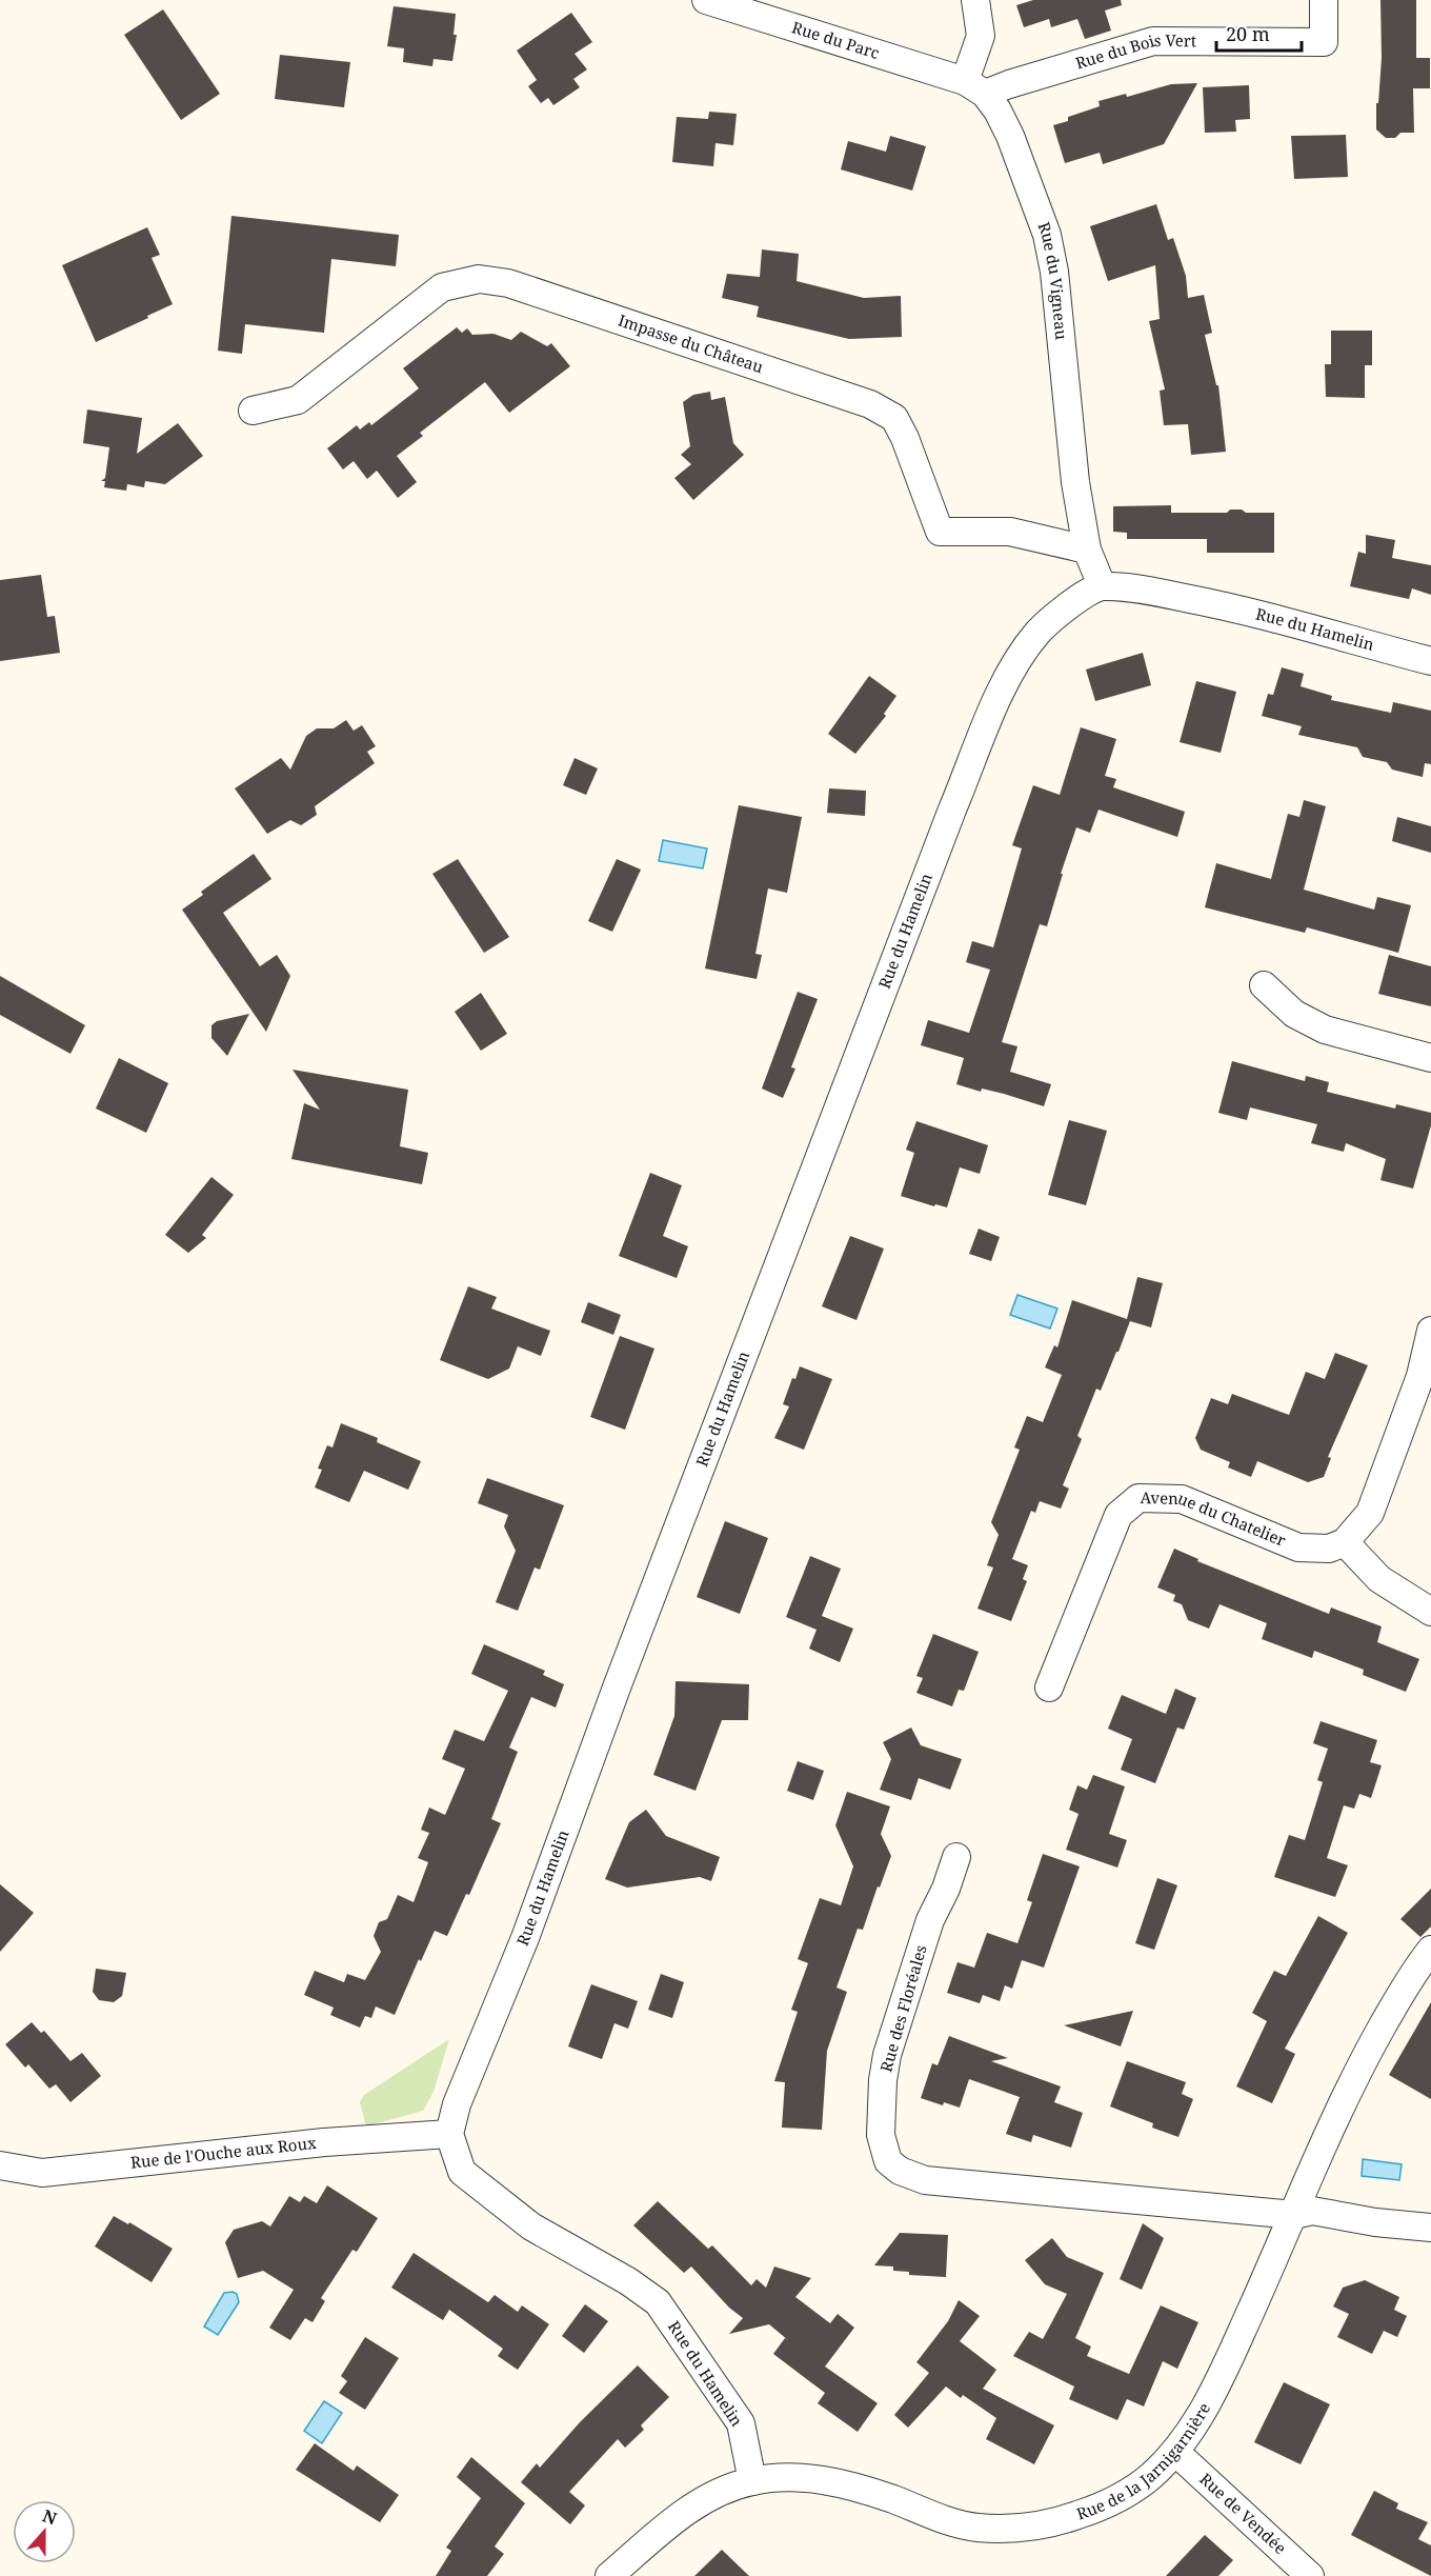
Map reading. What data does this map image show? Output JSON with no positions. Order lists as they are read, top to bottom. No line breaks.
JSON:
{"streets":{"street":["Rue du Parc","Rue du Bois Vert","Rue du Vigneau","Impasse du Château","Rue du Hamelin","Avenue du Chatelier","Rue des Floréales","Rue de l'Ouche aux Roux","Rue de la Jarnigarnière","Rue de Vendée"]},"crossings":[["Rue du Parc","Rue du Bois Vert"],["Rue du Parc","Rue du Vigneau"],["Rue du Bois Vert","Rue du Vigneau"],["Rue du Vigneau","Impasse du Château"],["Rue du Vigneau","Rue du Hamelin"],["Rue du Hamelin","Rue de l'Ouche aux Roux"],["Rue du Hamelin","Rue de la Jarnigarnière"],["Rue des Floréales","Rue de la Jarnigarnière"],["Rue de la Jarnigarnière","Rue de Vendée"]],"scale_bar":"20 m","north":"top"}
